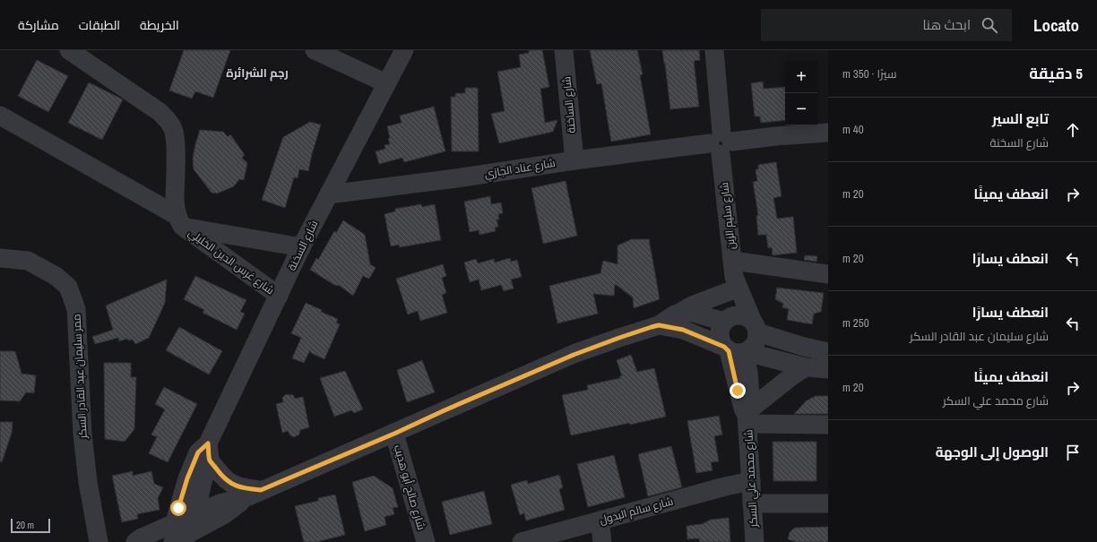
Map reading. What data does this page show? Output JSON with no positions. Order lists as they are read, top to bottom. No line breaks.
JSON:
{"streets":{"street":["شارع الساخنة","شارع عناد الجازي","شارع سليم الزبن","شارع السخنة","شارع غرس الدين الخليلي","ممر سليمان عبد القادر السكر","شارع محمد علي السكر","شارع صالح أبو هديب","شارع سالم البدول"]},"crossings":[["شارع الساخنة","شارع عناد الجازي"],["شارع عناد الجازي","شارع سليم الزبن"],["شارع عناد الجازي","شارع السخنة"],["شارع سليم الزبن","شارع محمد علي السكر"],["شارع السخنة","شارع غرس الدين الخليلي"],["شارع محمد علي السكر","شارع سالم البدول"]],"districts":["رجم الشرائرة"],"scale_bar":"20 m","page":{"header":"Locato","search":"ابحث هنا","nav":["الخريطة","الطبقات","مشاركة"],"heading":["5 دقيقة","سيرًا · 350 m"],"map_buttons":["+","−"],"list":[["تابع السير","شارع السخنة","40 m"],["انعطف يمينًا","20 m"],["انعطف يسارًا","20 m"],["انعطف يسارًا","شارع سليمان عبد القادر السكر","250 m"],["انعطف يمينًا","شارع محمد علي السكر","20 m"],"الوصول إلى الوجهة"],"scale":"20 m"}}
